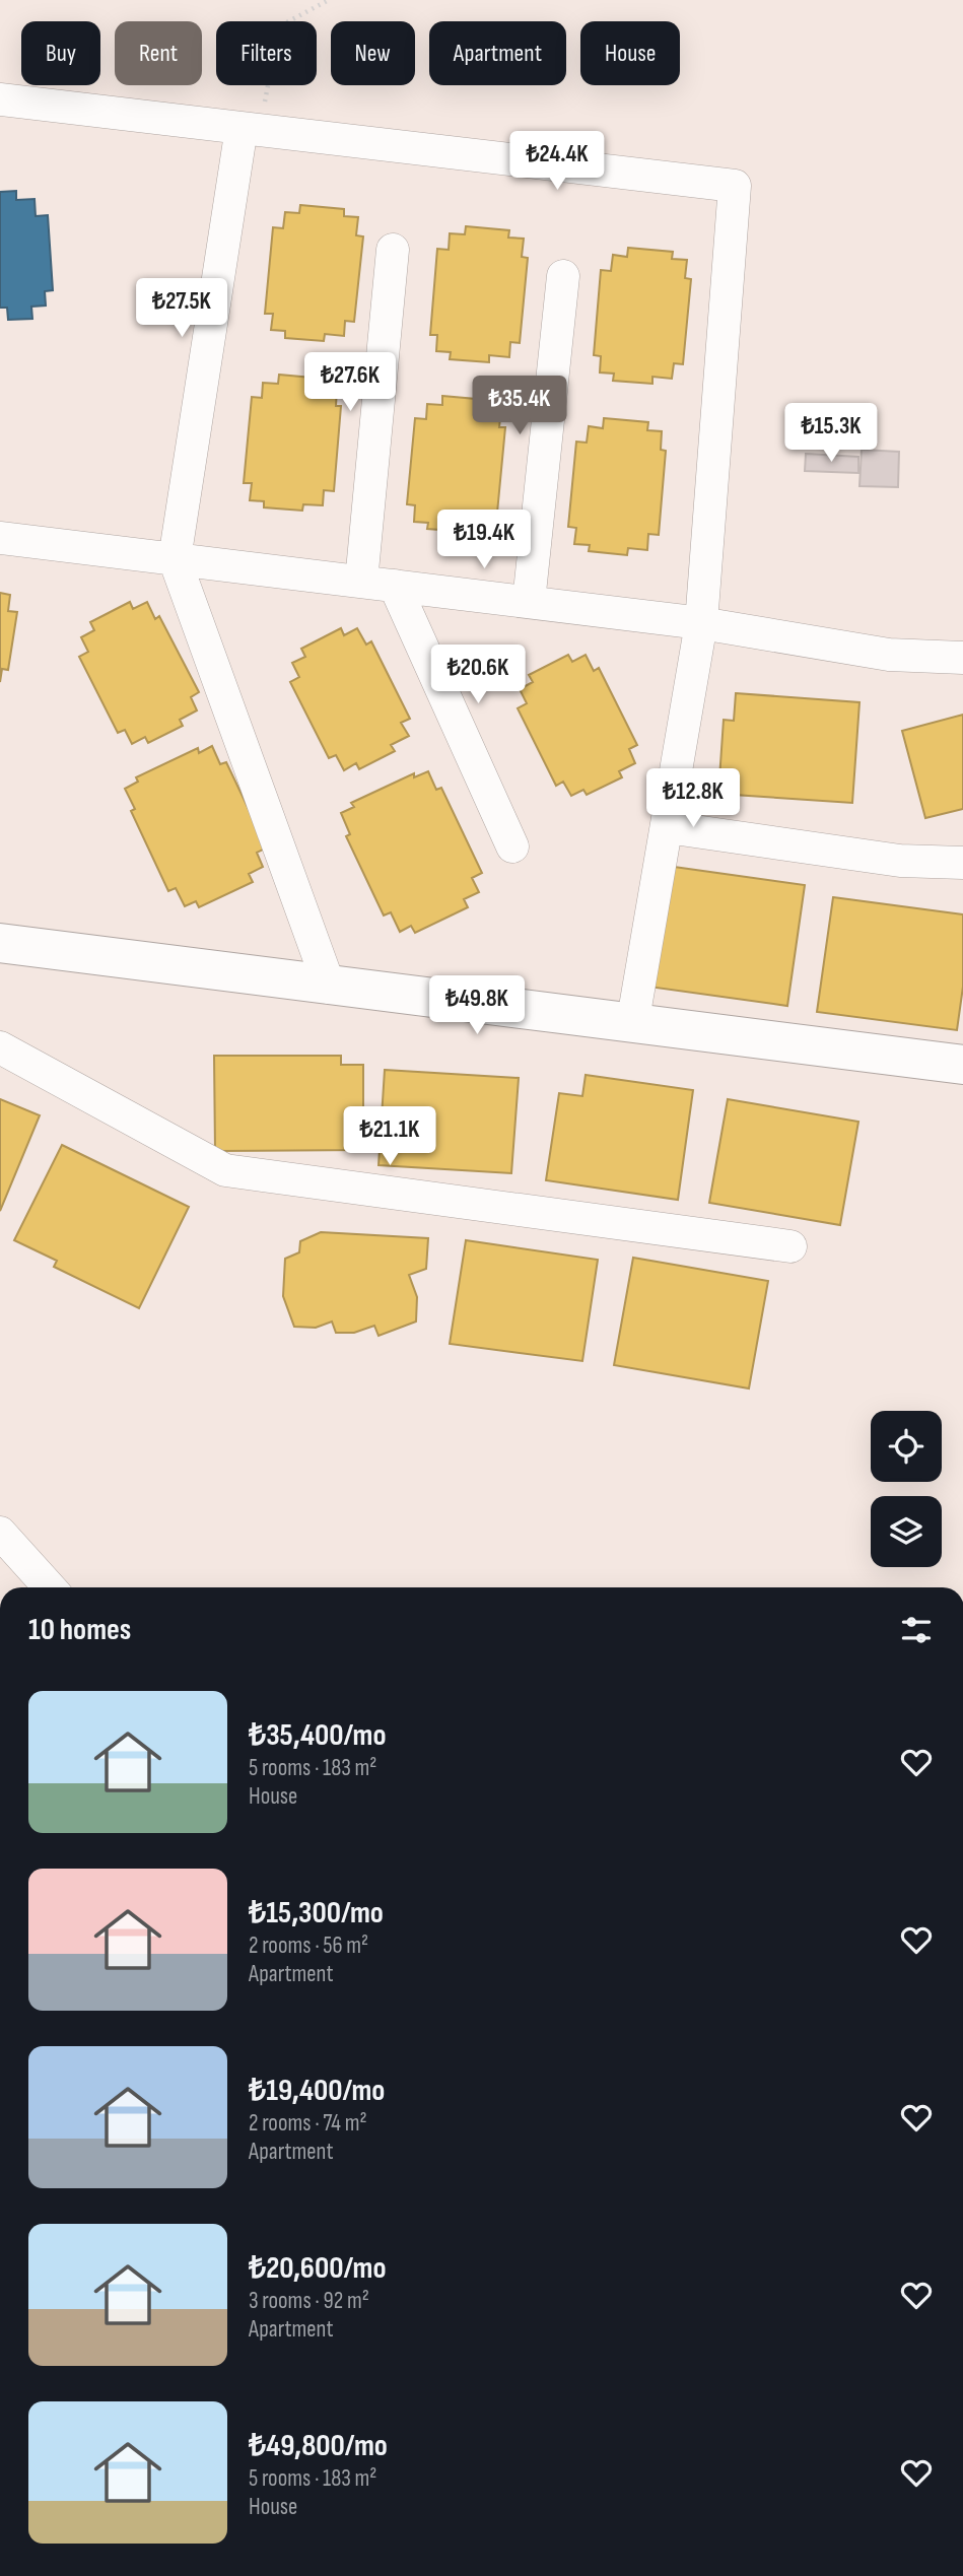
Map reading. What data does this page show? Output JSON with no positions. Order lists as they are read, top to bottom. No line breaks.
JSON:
{"page":{"chip":["Buy","Rent","Filters","New","Apartment","House"],"price":["₺24.4K","₺27.5K","₺27.6K","₺35.4K","₺15.3K","₺19.4K","₺20.6K","₺12.8K","₺49.8K","₺21.1K"],"heading":"10 homes","list":[{"name":"₺35,400/mo","note":"5 rooms · 183 m² · House"},{"name":"₺15,300/mo","note":"2 rooms · 56 m² · Apartment"},{"name":"₺19,400/mo","note":"2 rooms · 74 m² · Apartment"},{"name":"₺20,600/mo","note":"3 rooms · 92 m² · Apartment"},{"name":"₺49,800/mo","note":"5 rooms · 183 m² · House"}]}}
